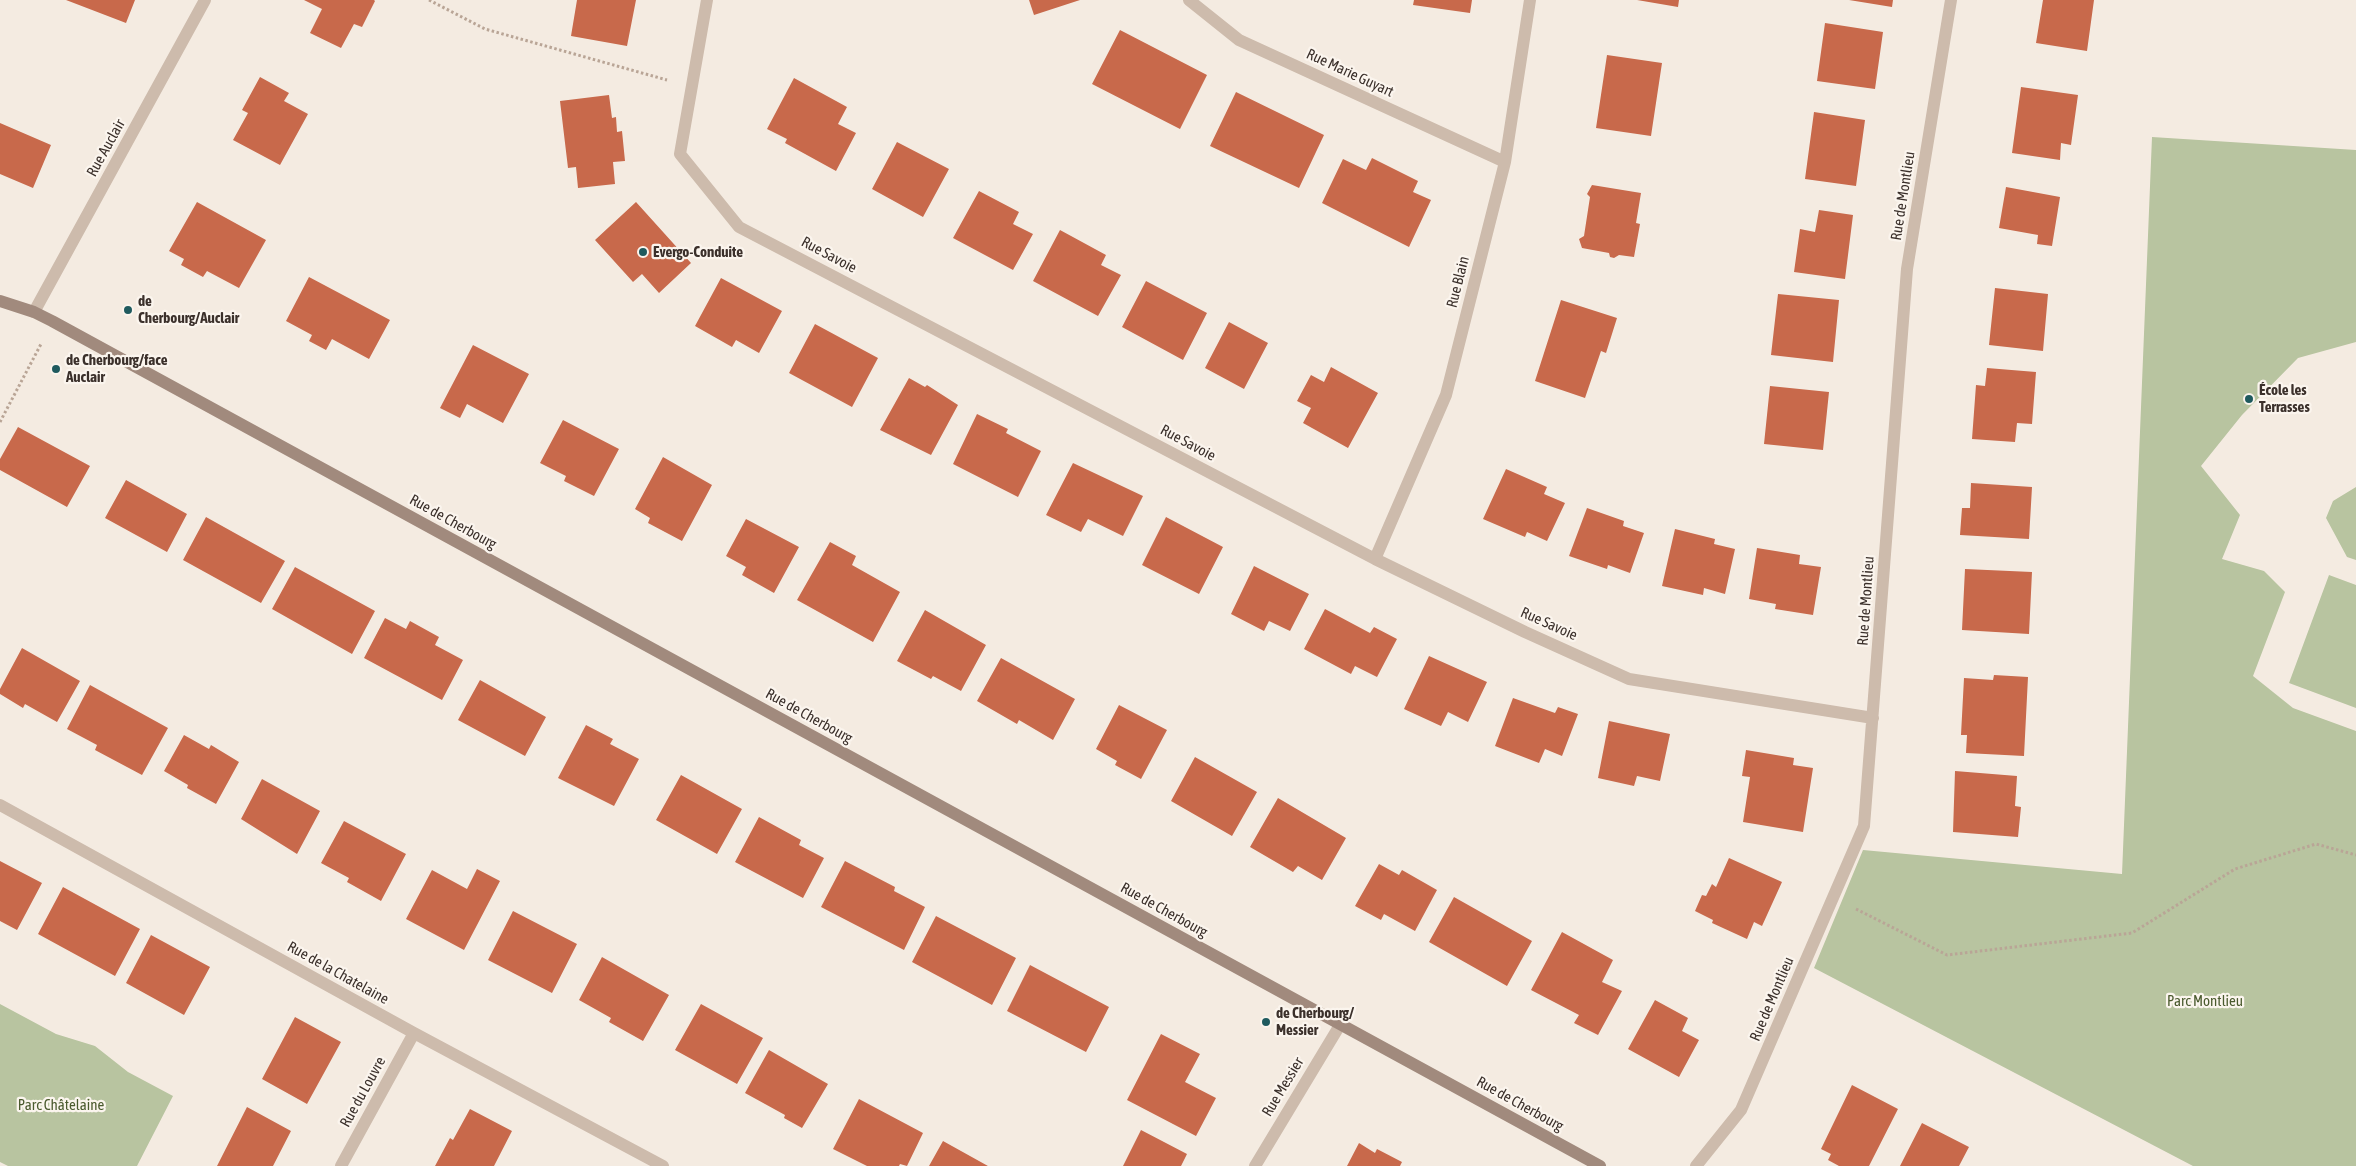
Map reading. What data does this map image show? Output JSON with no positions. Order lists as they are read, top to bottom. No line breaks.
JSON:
{"streets":{"street":["Rue Marie Guyart","Rue Auclair","Rue de Montlieu","Rue Savoie","Rue Blain","Rue de Cherbourg","Rue de la Chatelaine","Rue Messier","Rue du Louvre"]},"crossings":[["Rue Marie Guyart","Rue Blain"],["Rue Auclair","Rue de Cherbourg"],["Rue de Montlieu","Rue Savoie"],["Rue Savoie","Rue Blain"],["Rue de Cherbourg","Rue Messier"],["Rue de la Chatelaine","Rue du Louvre"]],"parks":["Parc Montlieu","Parc Châtelaine"],"places":["Evergo-Conduite","de Cherbourg/Auclair","de Cherbourg/face Auclair","École les Terrasses","de Cherbourg/ Messier"]}
